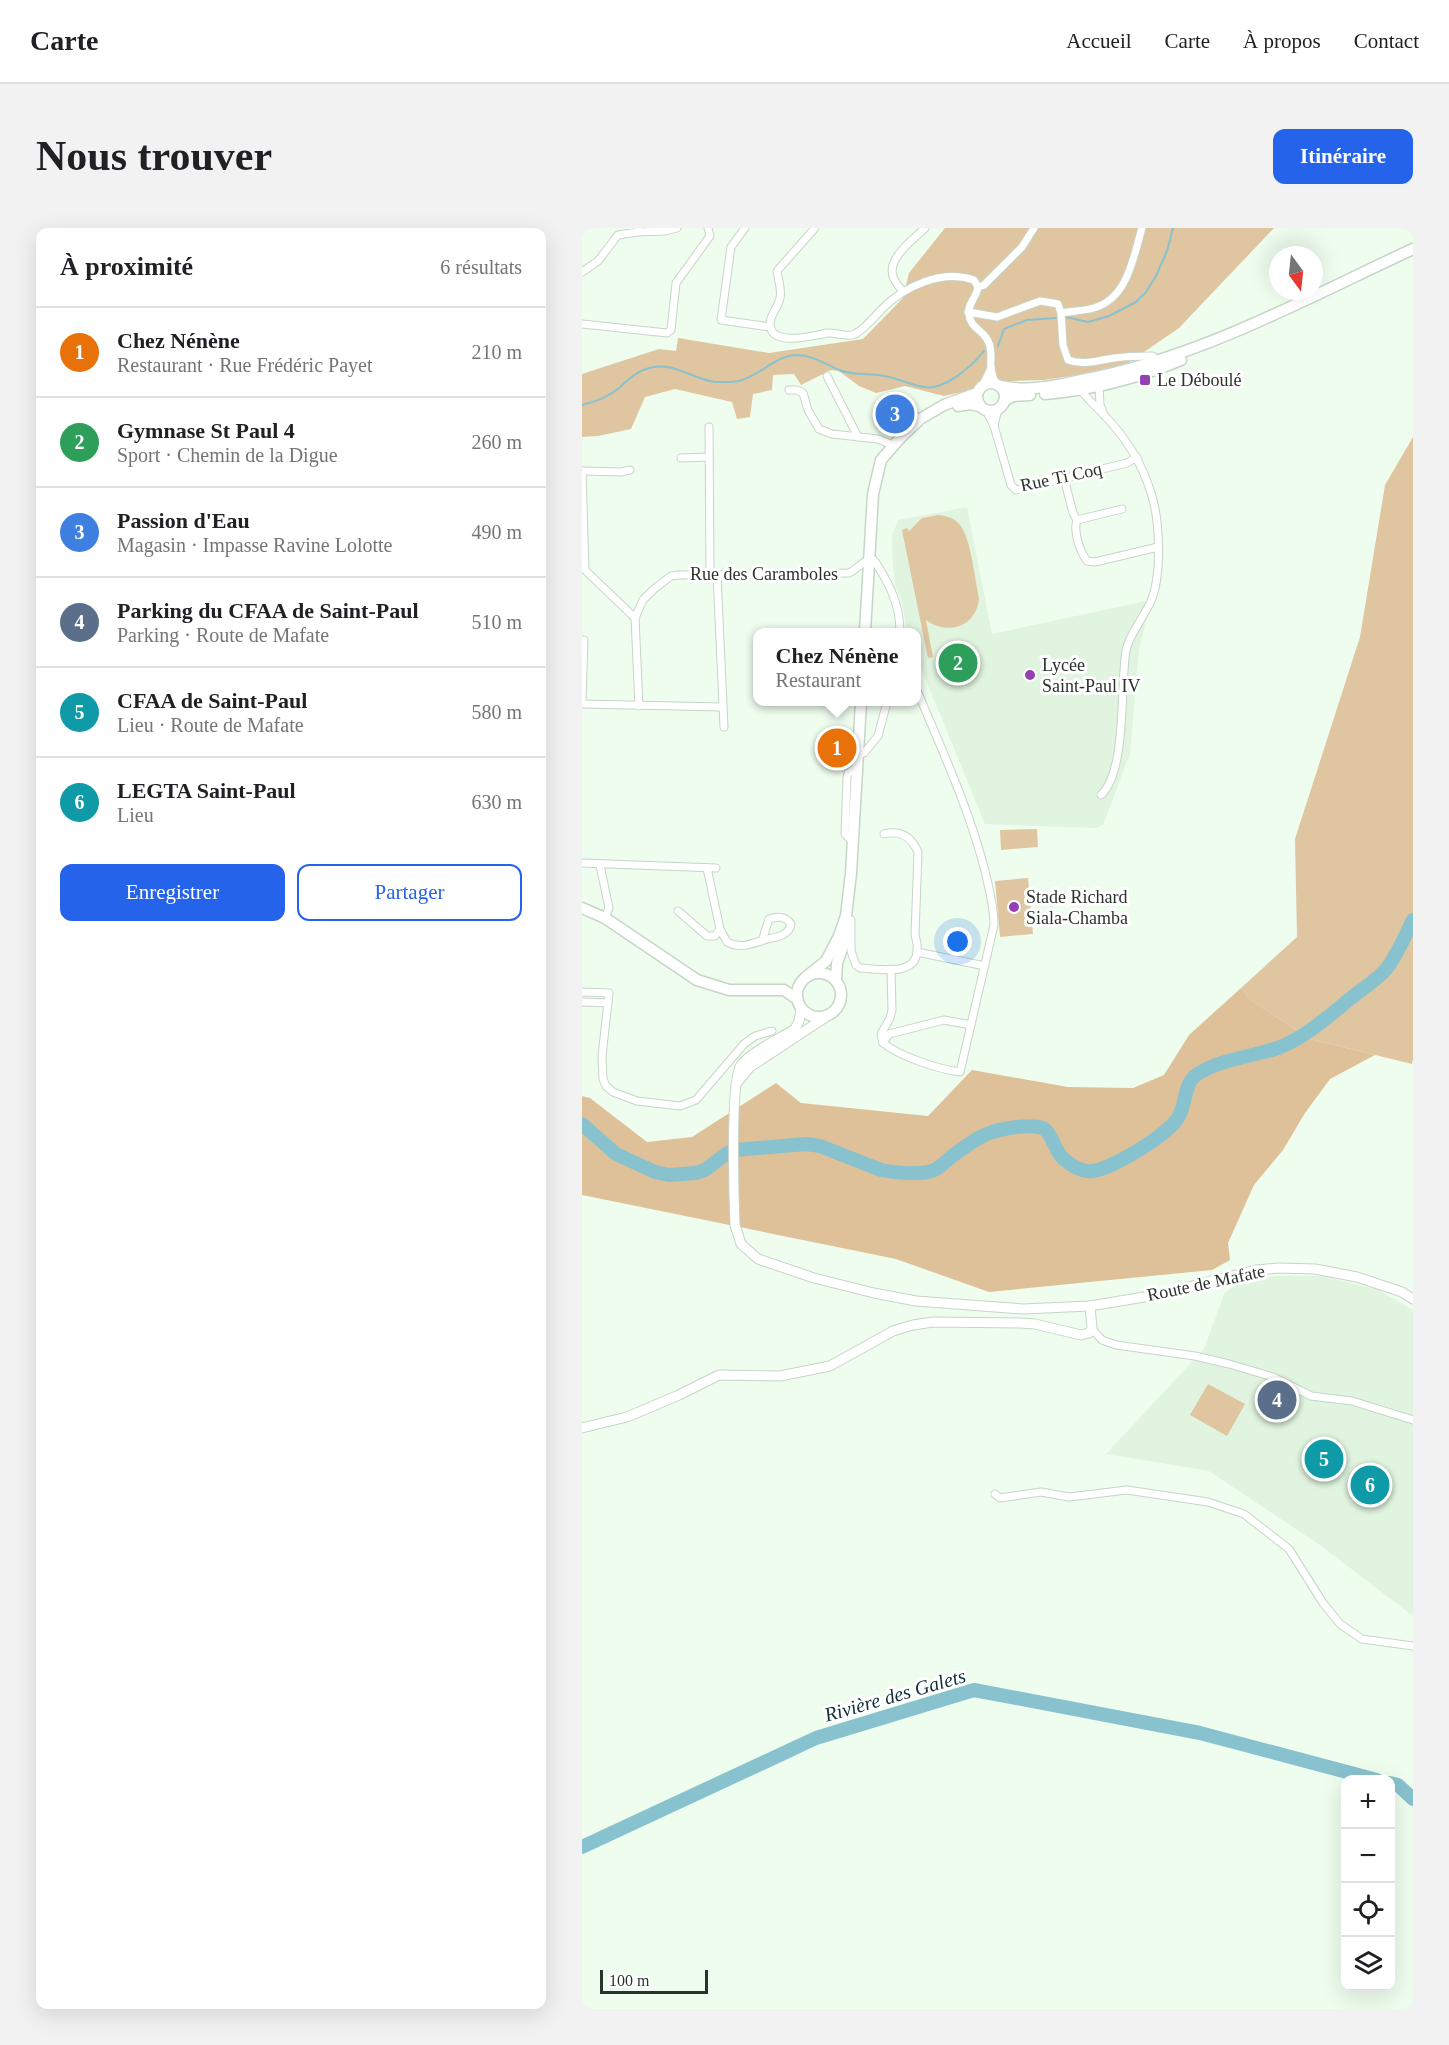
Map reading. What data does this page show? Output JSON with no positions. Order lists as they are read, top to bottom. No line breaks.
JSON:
{"streets":{"main road":["Route de Mafate"],"street":["Rue Ti Coq","Rue des Caramboles"]},"water":["Rivière des Galets"],"places":{"transit":["Le Déboulé"],"other":["Lycée Saint-Paul IV","Stade Richard Siala-Chamba"]},"scale_bar":"100 m","north":"bottom","page":{"header":"Carte","nav":["Accueil","Carte","À propos","Contact"],"buttons":["Itinéraire",["Enregistrer","Partager"]],"title":"Nous trouver","heading":["À proximité","6 résultats"],"list":[{"mark":"1","name":"Chez Nénène","note":"Restaurant · Rue Frédéric Payet","value":"210 m"},{"mark":"2","name":"Gymnase St Paul 4","note":"Sport · Chemin de la Digue","value":"260 m"},{"mark":"3","name":"Passion d'Eau","note":"Magasin · Impasse Ravine Lolotte","value":"490 m"},{"mark":"4","name":"Parking du CFAA de Saint-Paul","note":"Parking · Route de Mafate","value":"510 m"},{"mark":"5","name":"CFAA de Saint-Paul","note":"Lieu · Route de Mafate","value":"580 m"},{"mark":"6","name":"LEGTA Saint-Paul","note":"Lieu","value":"630 m"}],"pins":["3","2","1","4","5","6"],"popup":["Chez Nénène","Restaurant"],"map_buttons":["+","−"],"scale":"100 m"}}
